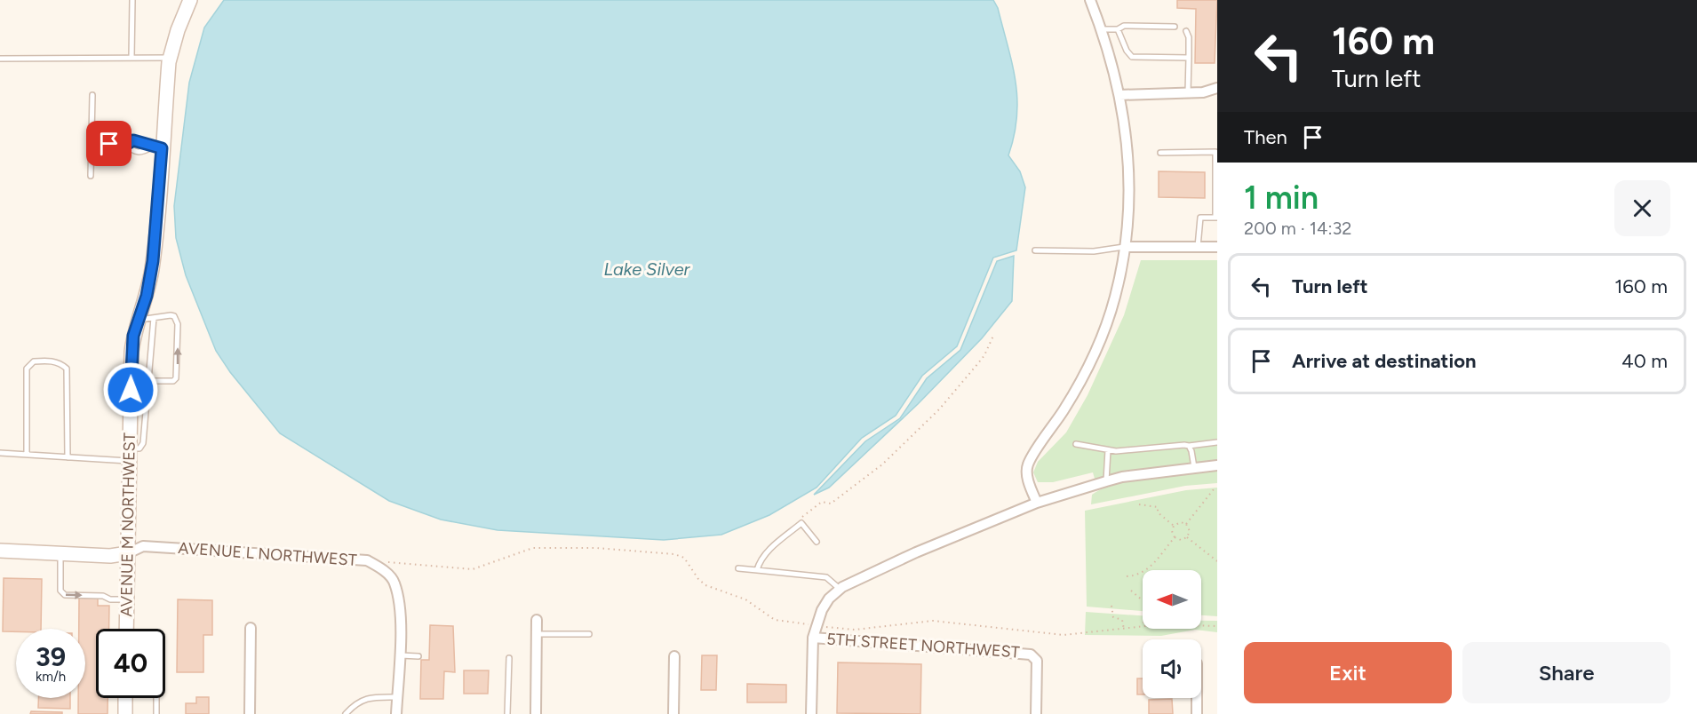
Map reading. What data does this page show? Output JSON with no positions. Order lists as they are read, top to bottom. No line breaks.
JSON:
{"streets":{"street":["AVENUE M NORTHWEST","AVENUE L NORTHWEST","5TH STREET NORTHWEST"]},"crossings":[["AVENUE M NORTHWEST","AVENUE L NORTHWEST"]],"water":["Lake Silver"],"north":"left","page":{"turn":["160 m","Turn left"],"then":"Then","heading":["1 min","200 m · 14:32"],"list":[{"name":"Turn left","value":"160 m"},{"name":"Arrive at destination","value":"40 m"}],"speed":"39 km/h","limit":"40","buttons":["Exit","Share"]}}
